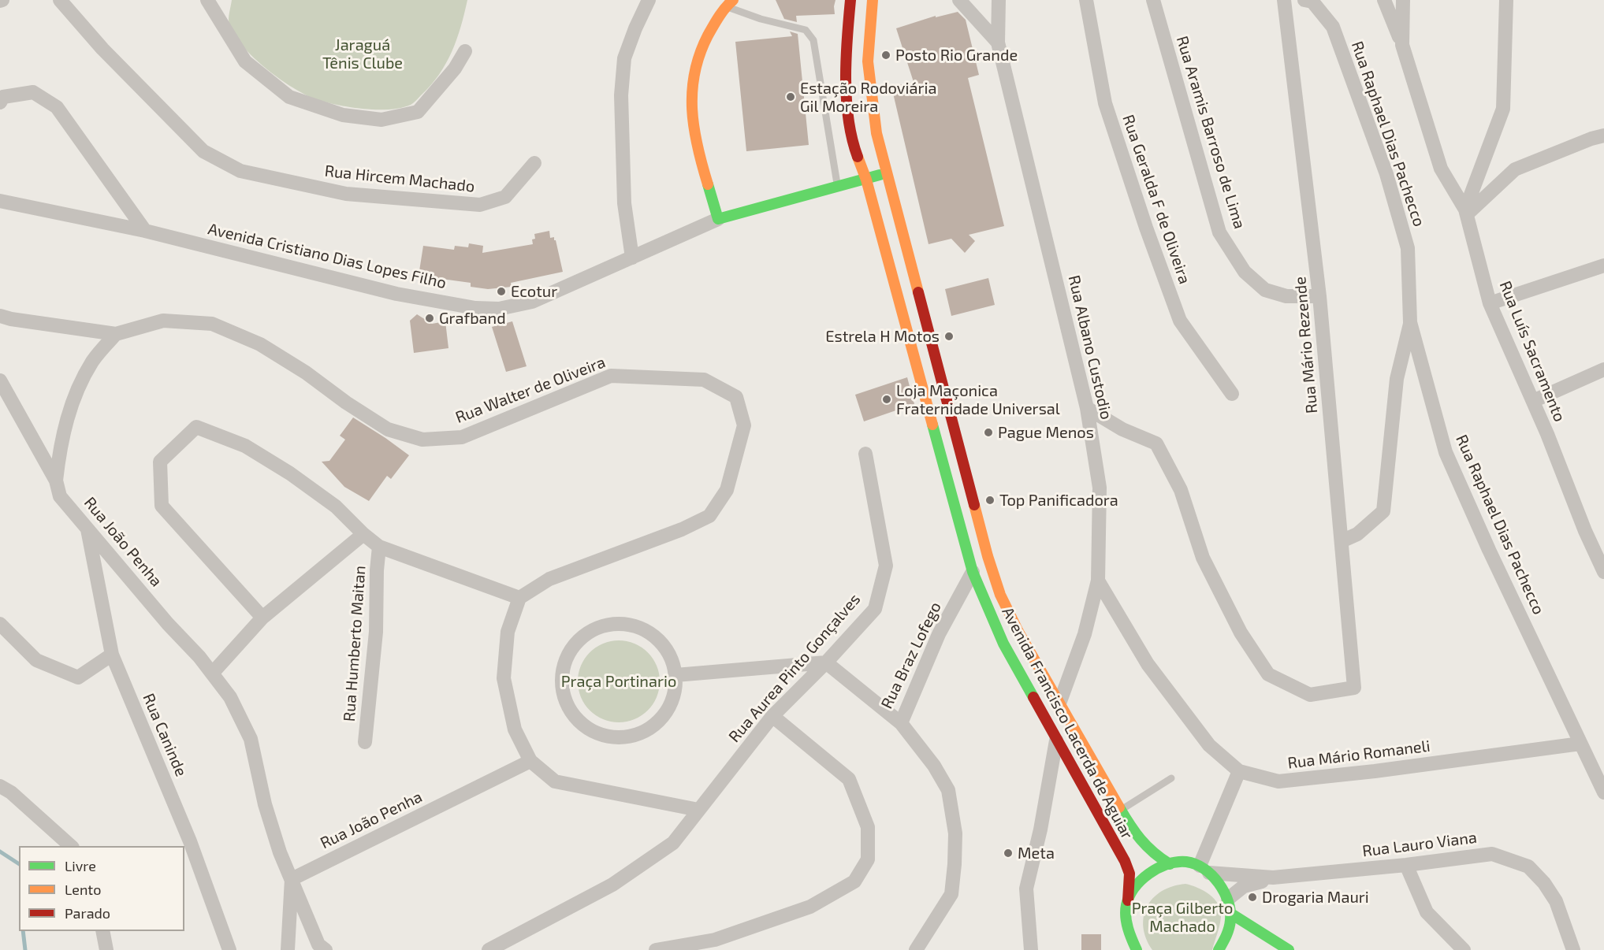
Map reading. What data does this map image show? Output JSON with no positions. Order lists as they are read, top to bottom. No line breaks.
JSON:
{"streets":{"main road":["Avenida Francisco Lacerda de Aguiar"],"street":["Rua Aramis Barroso de Lima","Rua Raphael Dias Pachecco","Rua Hircem Machado","Rua Geralda F de Oliveira","Avenida Cristiano Dias Lopes Filho","Rua Mário Rezende","Rua Albano Custodio","Rua Luís Sacramento","Rua Walter de Oliveira","Rua João Penha","Rua Humberto Maitan","Rua Braz Lofego","Rua Aurea Pinto Gonçalves","Rua Caninde","Rua Mário Romaneli","Rua Lauro Viana"]},"crossings":[["Rua Aramis Barroso de Lima","Rua Mário Rezende"],["Rua Raphael Dias Pachecco","Rua Mário Romaneli"],["Rua Mário Rezende","Rua Albano Custodio"],["Rua Albano Custodio","Avenida Francisco Lacerda de Aguiar"],["Rua Albano Custodio","Rua Mário Romaneli"],["Rua João Penha","Rua Caninde"],["Rua Braz Lofego","Rua Aurea Pinto Gonçalves"],["Rua Braz Lofego","Avenida Francisco Lacerda de Aguiar"]],"parks":["Jaraguá Tênis Clube","Praça Portinario","Praça Gilberto Machado"],"places":["Posto Rio Grande","Estação Rodoviária Gil Moreira","Ecotur","Grafband","Estrela H Motos","Loja Maçonica Fraternidade Universal","Pague Menos","Top Panificadora","Meta","Drogaria Mauri"],"legend":["Livre","Lento","Parado"]}
